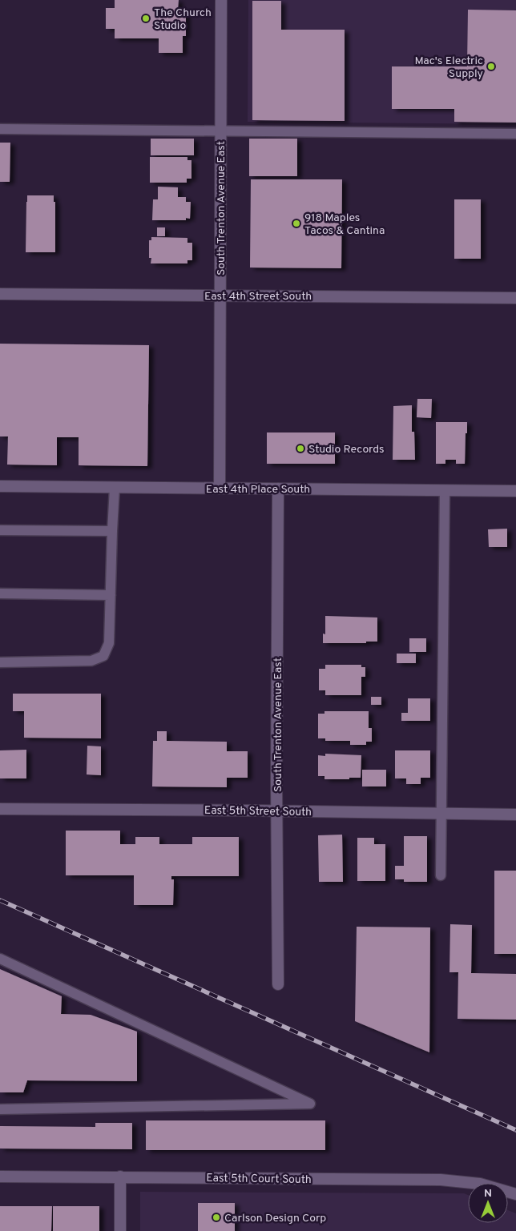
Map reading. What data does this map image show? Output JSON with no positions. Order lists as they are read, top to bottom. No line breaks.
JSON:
{"streets":{"street":["South Trenton Avenue East","East 4th Street South","East 4th Place South","East 5th Street South","East 5th Court South"]},"crossings":[["South Trenton Avenue East","East 4th Street South"],["South Trenton Avenue East","East 4th Place South"],["South Trenton Avenue East","East 5th Street South"]],"places":["The Church Studio","Mac's Electric Supply","918 Maples Tacos & Cantina","Studio Records","Carlson Design Corp"],"north":"top"}
